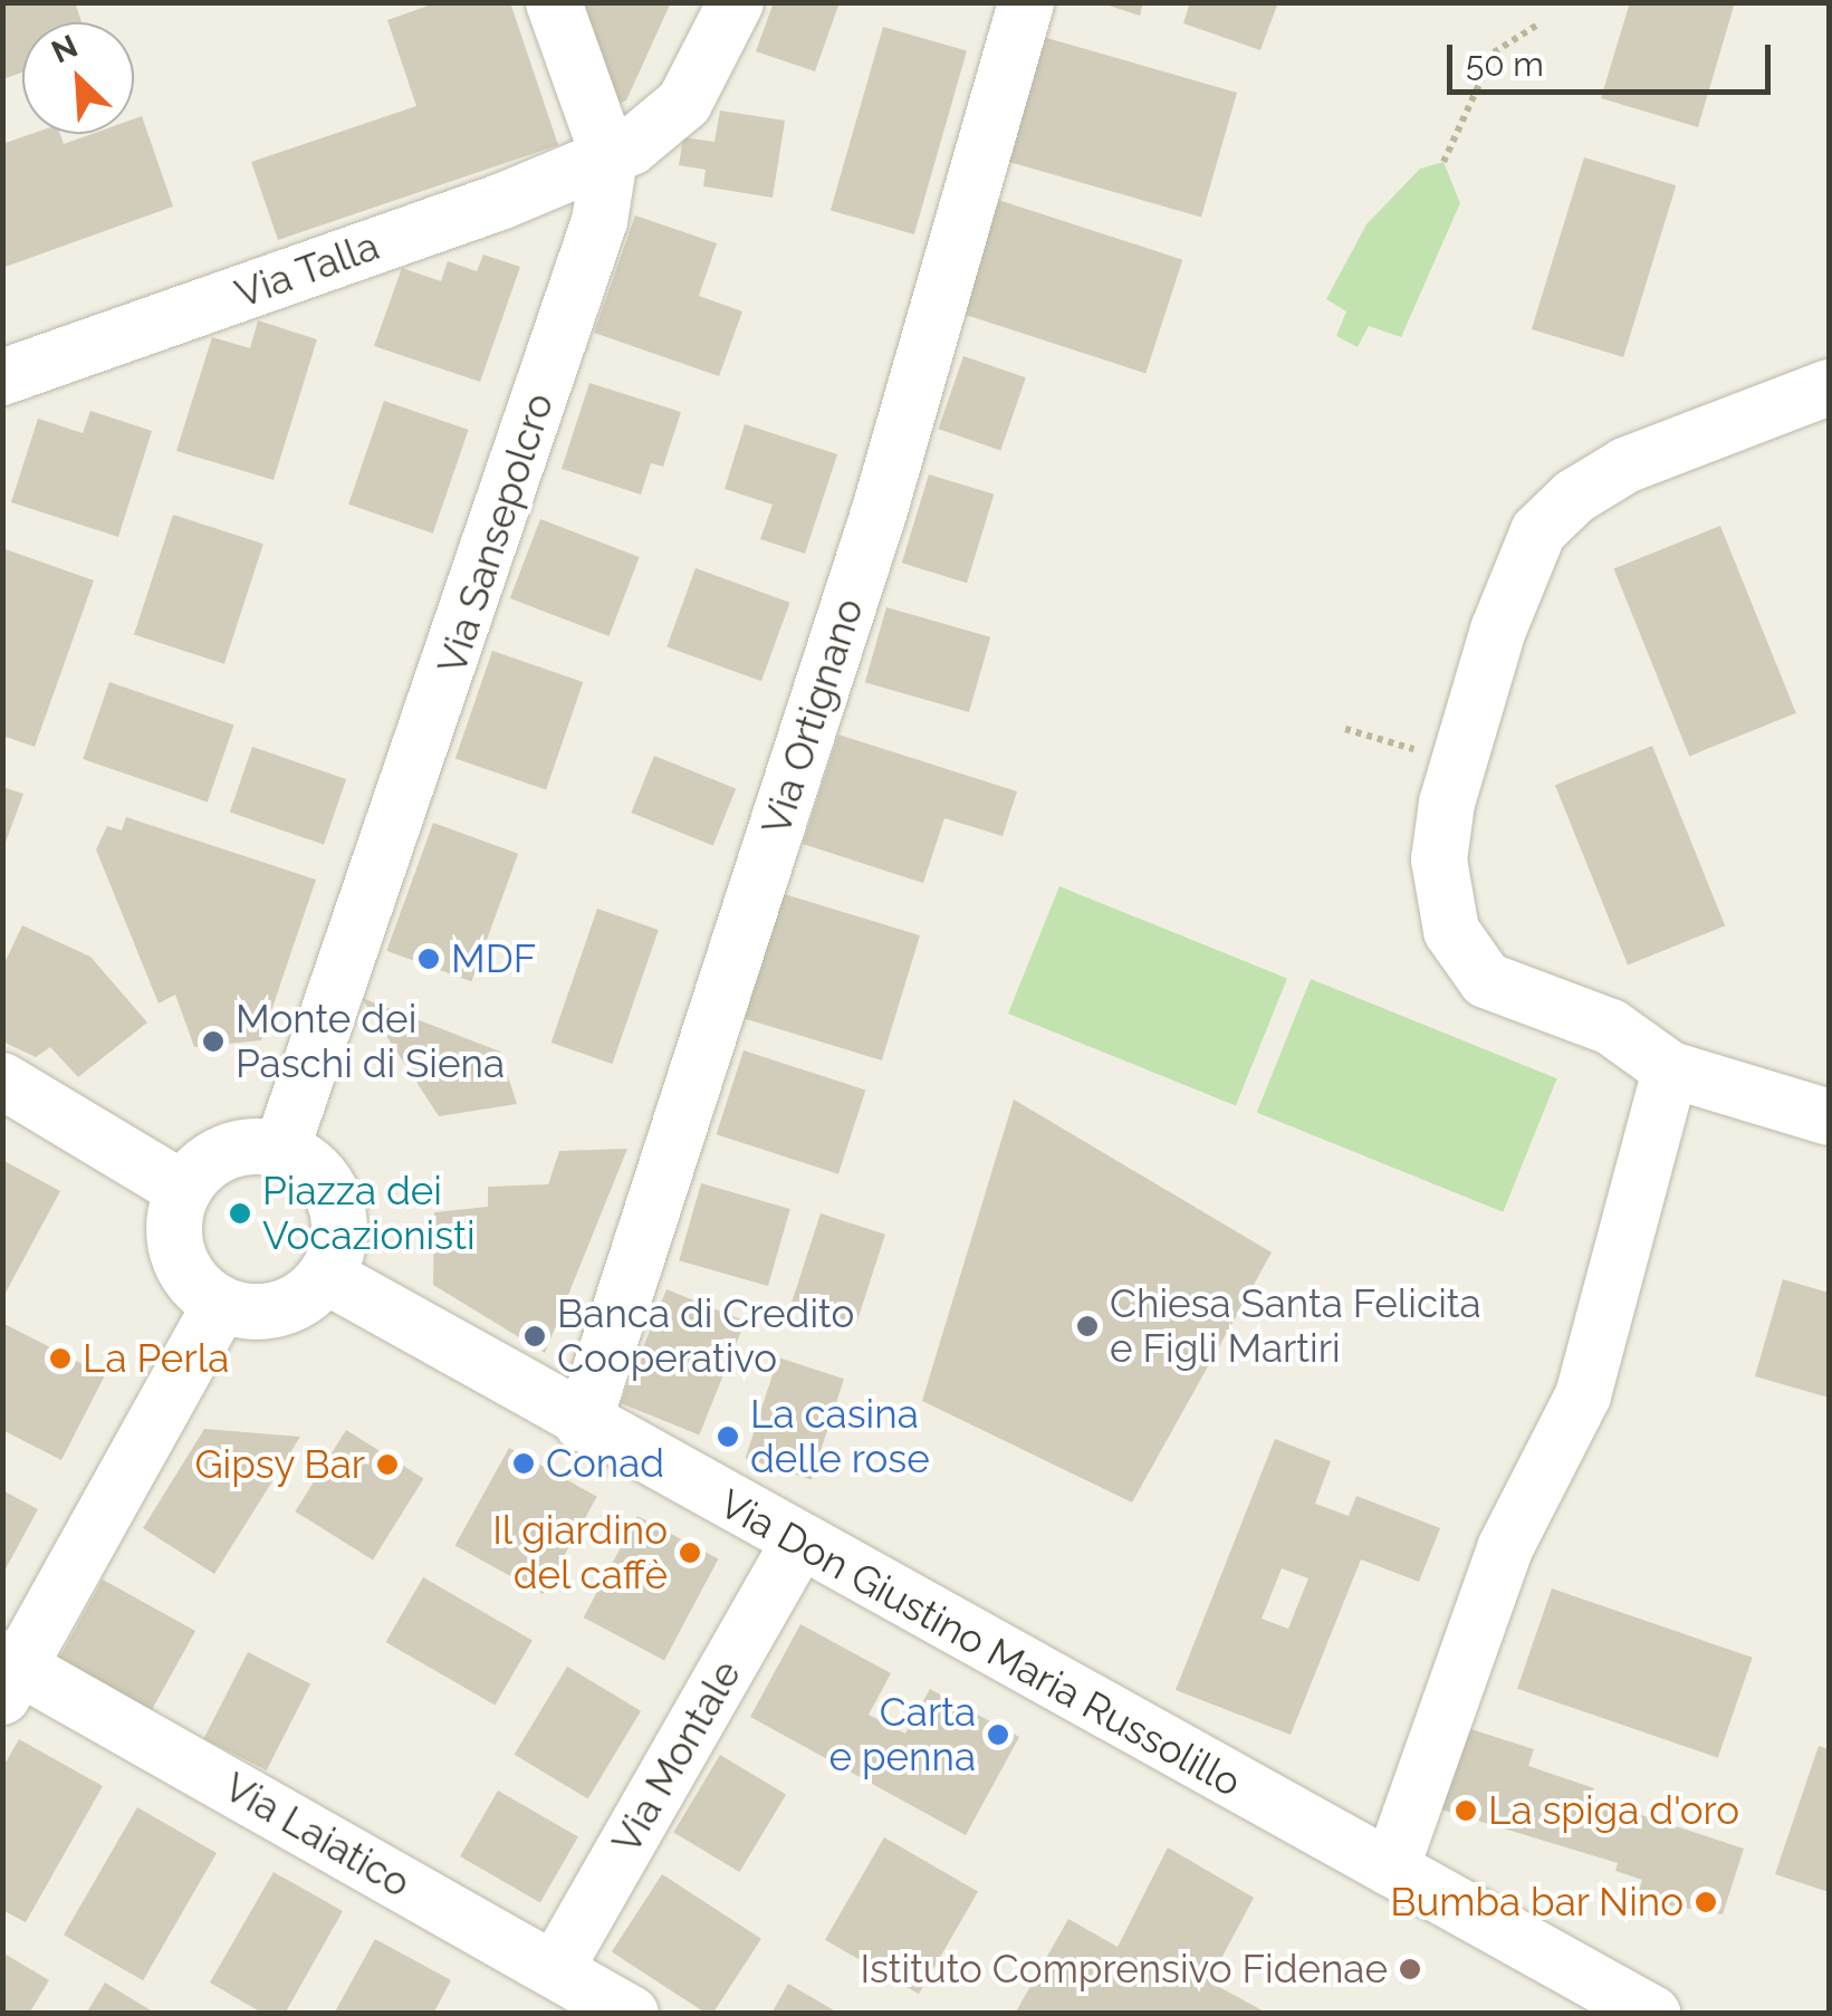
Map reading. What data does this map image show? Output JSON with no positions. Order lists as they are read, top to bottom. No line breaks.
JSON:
{"streets":{"street":["Via Talla","Via Sansepolcro","Via Ortignano","Via Don Giustino Maria Russolillo","Via Montale","Via Laiatico"]},"crossings":[["Via Talla","Via Sansepolcro"],["Via Sansepolcro","Via Don Giustino Maria Russolillo"],["Via Ortignano","Via Don Giustino Maria Russolillo"],["Via Don Giustino Maria Russolillo","Via Montale"],["Via Montale","Via Laiatico"]],"places":["MDF","Monte dei Paschi di Siena","Piazza dei Vocazionisti","Chiesa Santa Felicita e Figli Martiri","Banca di Credito Cooperativo","La Perla","La casina delle rose","Conad","Gipsy Bar","Il giardino del caffè","Carta e penna","La spiga d'oro","Bumba bar Nino","Istituto Comprensivo Fidenae"],"scale_bar":"50 m","north":"top left"}
